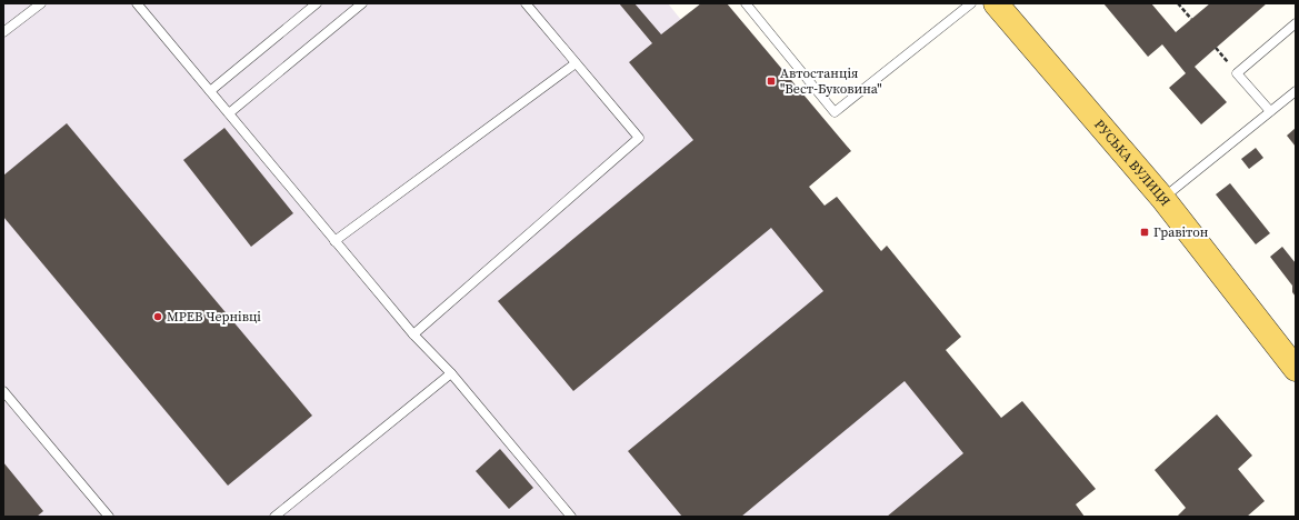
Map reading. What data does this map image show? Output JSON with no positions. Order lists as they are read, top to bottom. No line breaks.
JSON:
{"streets":{"main road":["РУСЬКА ВУЛИЦЯ"]},"places":{"transit":["Автостанція \"Вест-Буковина\"","Гравітон"],"other":["МРЕВ Чернівці"]}}
